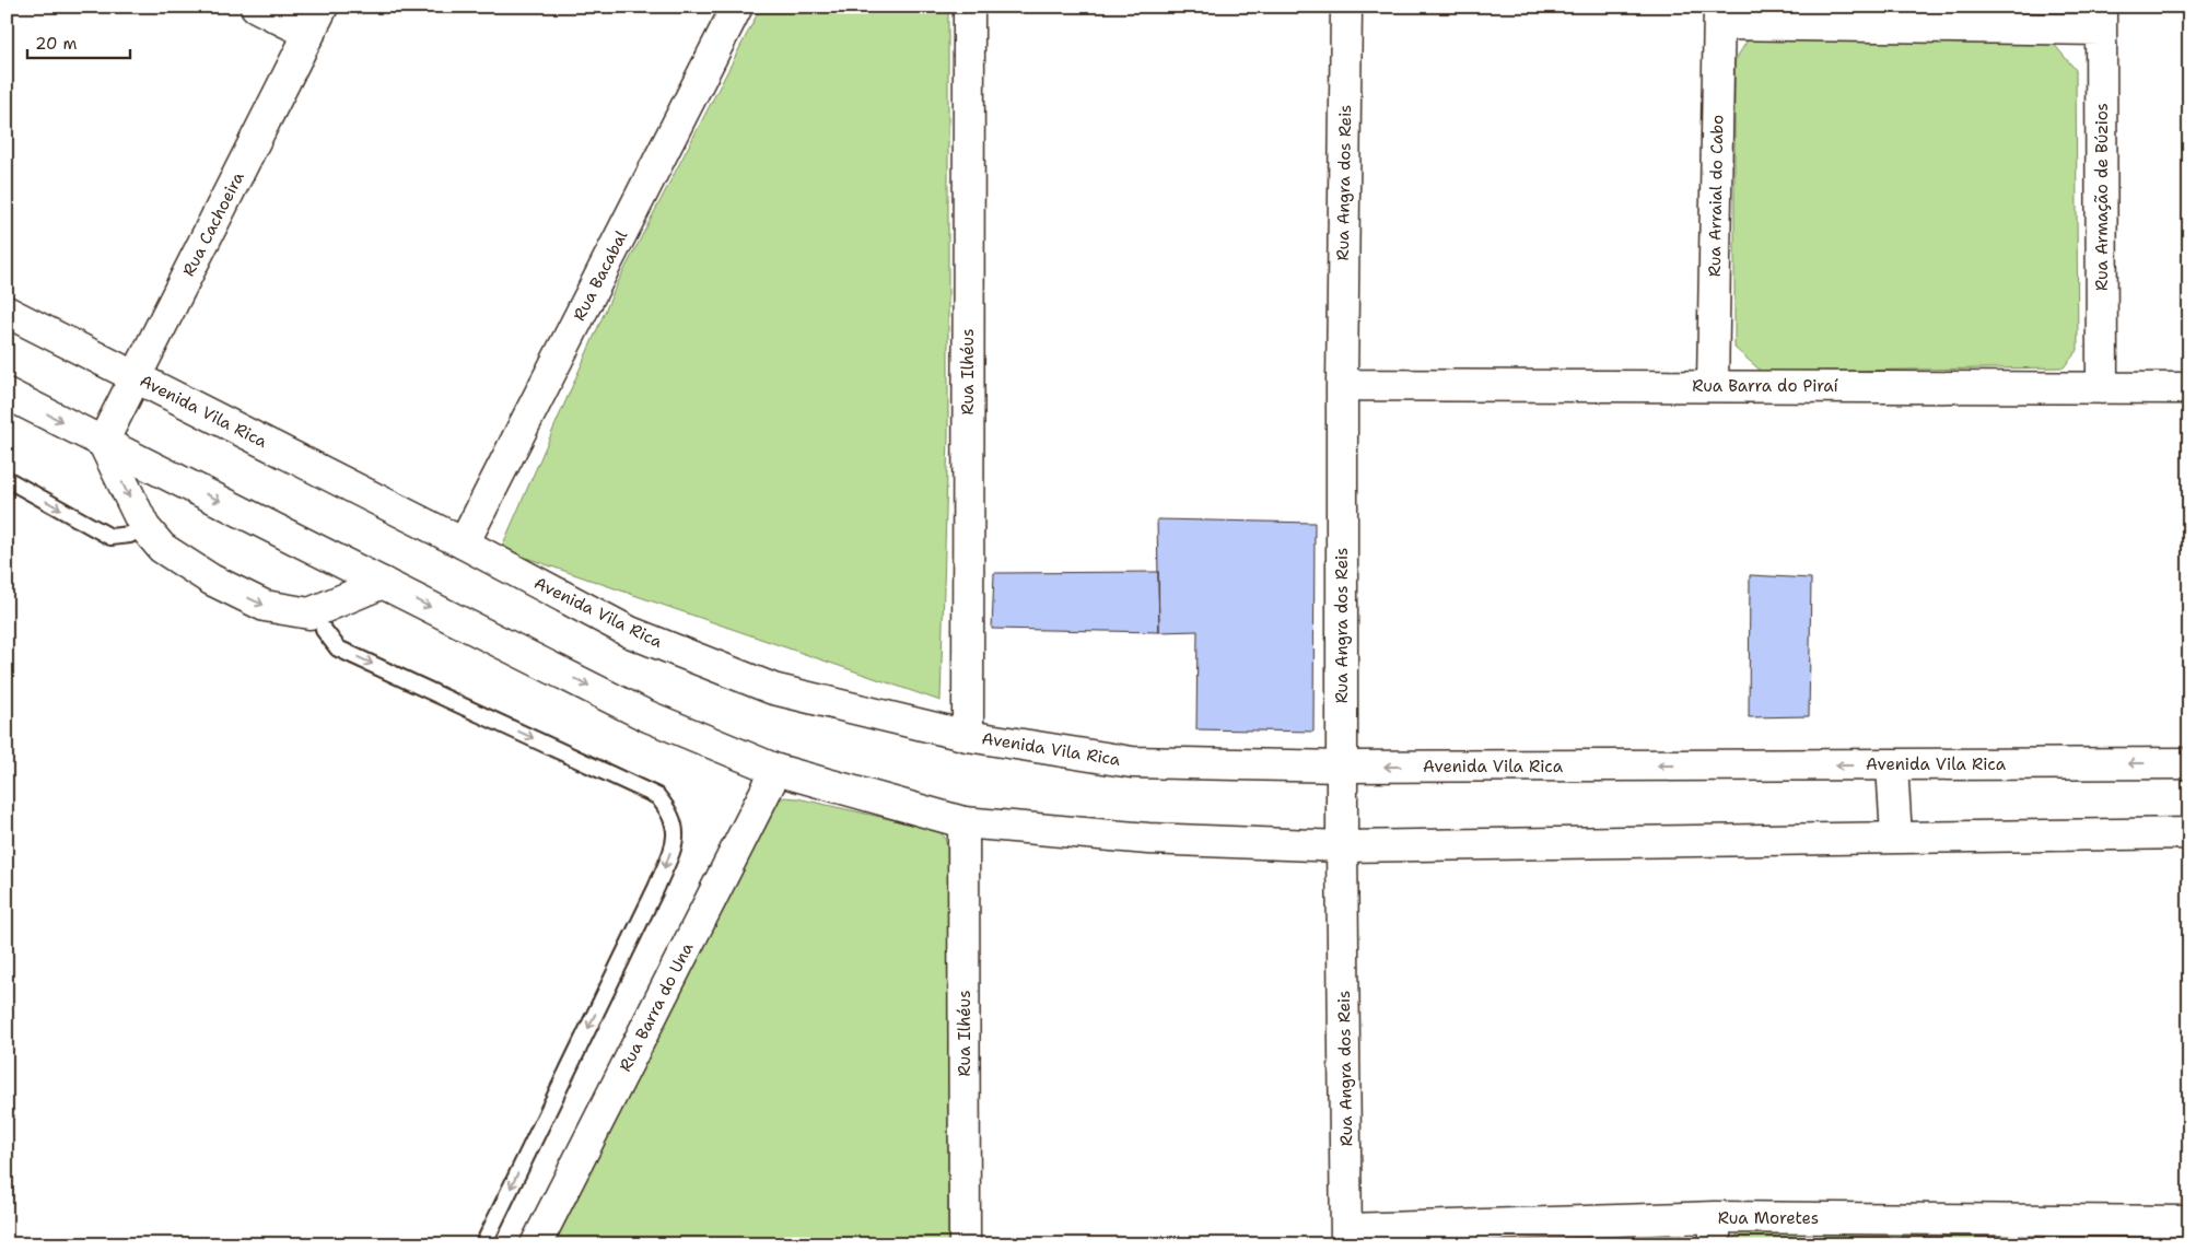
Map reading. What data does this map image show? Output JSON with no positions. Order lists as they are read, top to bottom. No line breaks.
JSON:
{"streets":{"street":["Rua Angra dos Reis","Rua Arraial do Cabo","Rua Armação de Búzios","Rua Cachoeira","Rua Bacabal","Rua Ilhéus","Rua Barra do Piraí","Avenida Vila Rica","Rua Barra do Una","Rua Moretes"]},"crossings":[["Rua Angra dos Reis","Rua Barra do Piraí"],["Rua Angra dos Reis","Avenida Vila Rica"],["Rua Angra dos Reis","Rua Moretes"],["Rua Arraial do Cabo","Rua Barra do Piraí"],["Rua Armação de Búzios","Rua Barra do Piraí"],["Rua Cachoeira","Avenida Vila Rica"],["Rua Bacabal","Avenida Vila Rica"],["Rua Ilhéus","Avenida Vila Rica"]],"scale_bar":"20 m"}
